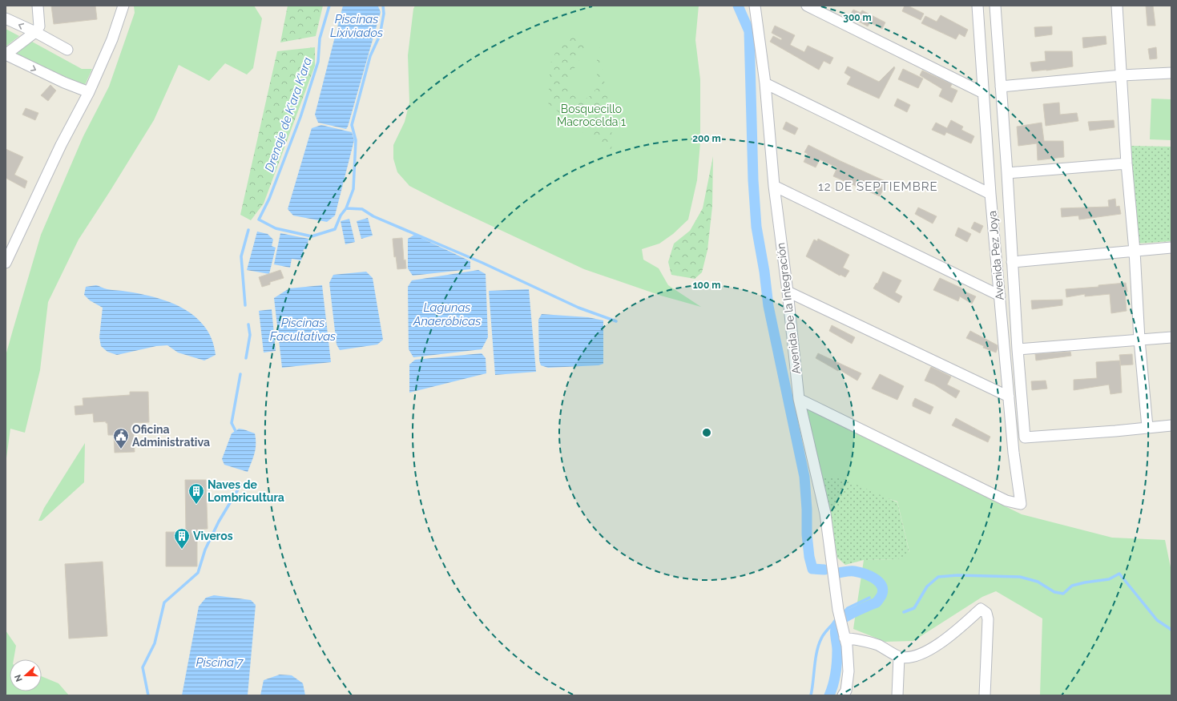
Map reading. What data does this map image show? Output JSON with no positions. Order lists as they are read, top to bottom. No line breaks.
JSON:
{"streets":{"street":["Avenida Pez Joya","Avenida De la Integración"]},"crossings":[["Avenida Pez Joya","Avenida De la Integración"]],"districts":["12 DE SEPTIEMBRE"],"water":["Piscinas Lixiviados","Drenaje de K'ara K'ara","Lagunas Anaeróbicas","Piscinas Facultativas","Piscina 7"],"parks":["Bosquecillo Macrocelda 1"],"places":{"public building":["Oficina Administrativa"],"building":["Naves de Lombricultura","Viveros"]},"north":"left","rings":["300 m","200 m","100 m"]}
